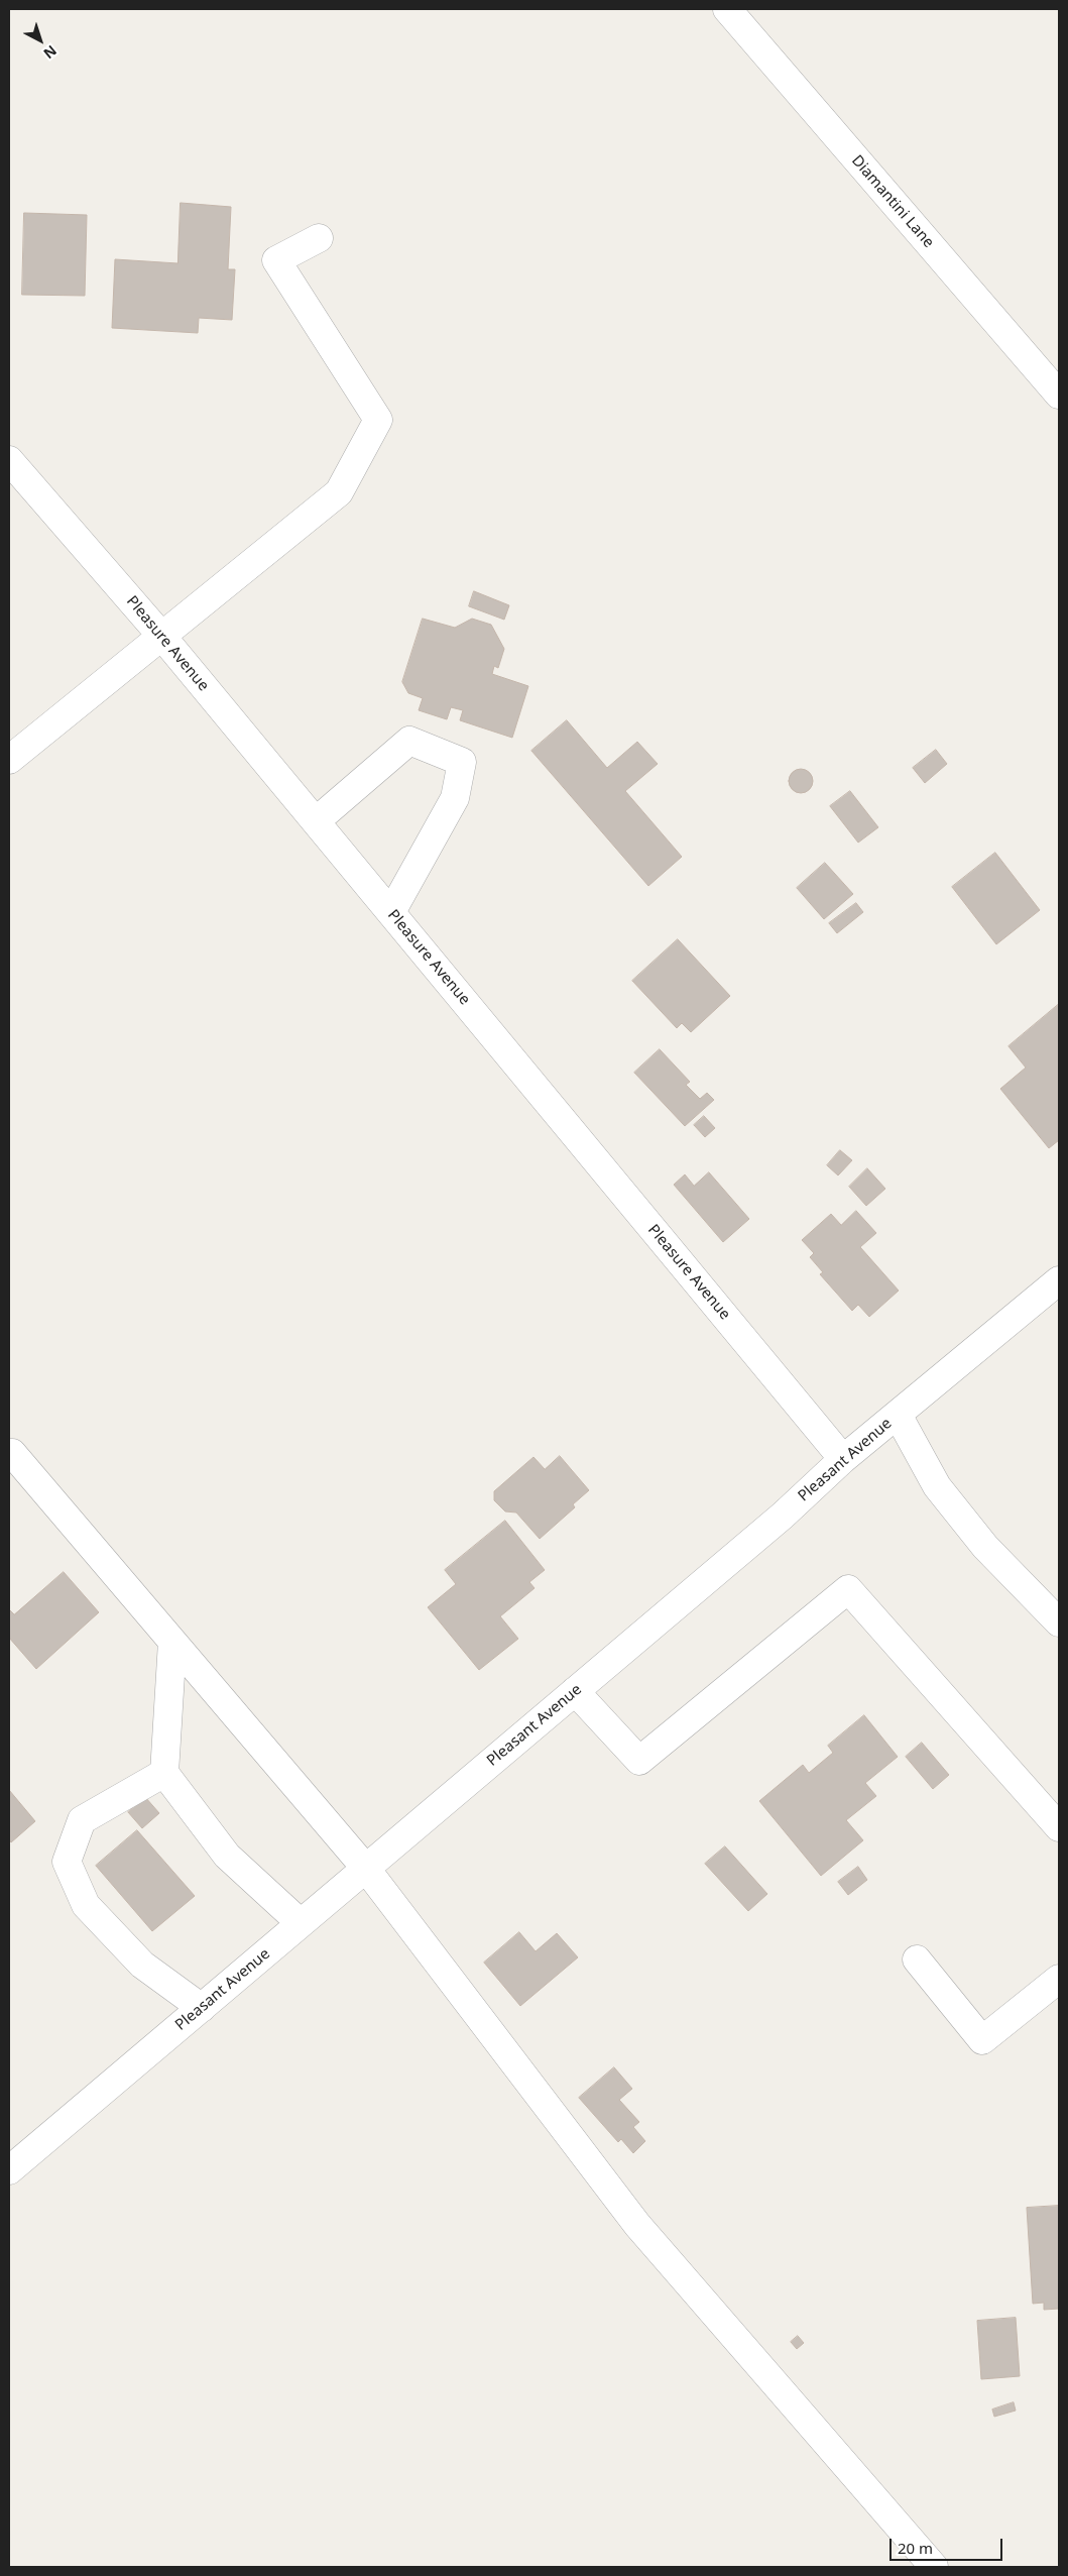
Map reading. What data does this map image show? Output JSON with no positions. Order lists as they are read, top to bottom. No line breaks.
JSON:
{"streets":{"street":["Diamantini Lane","Pleasure Avenue","Pleasant Avenue"]},"crossings":[["Pleasure Avenue","Pleasant Avenue"]],"scale_bar":"20 m","north":"bottom right"}
